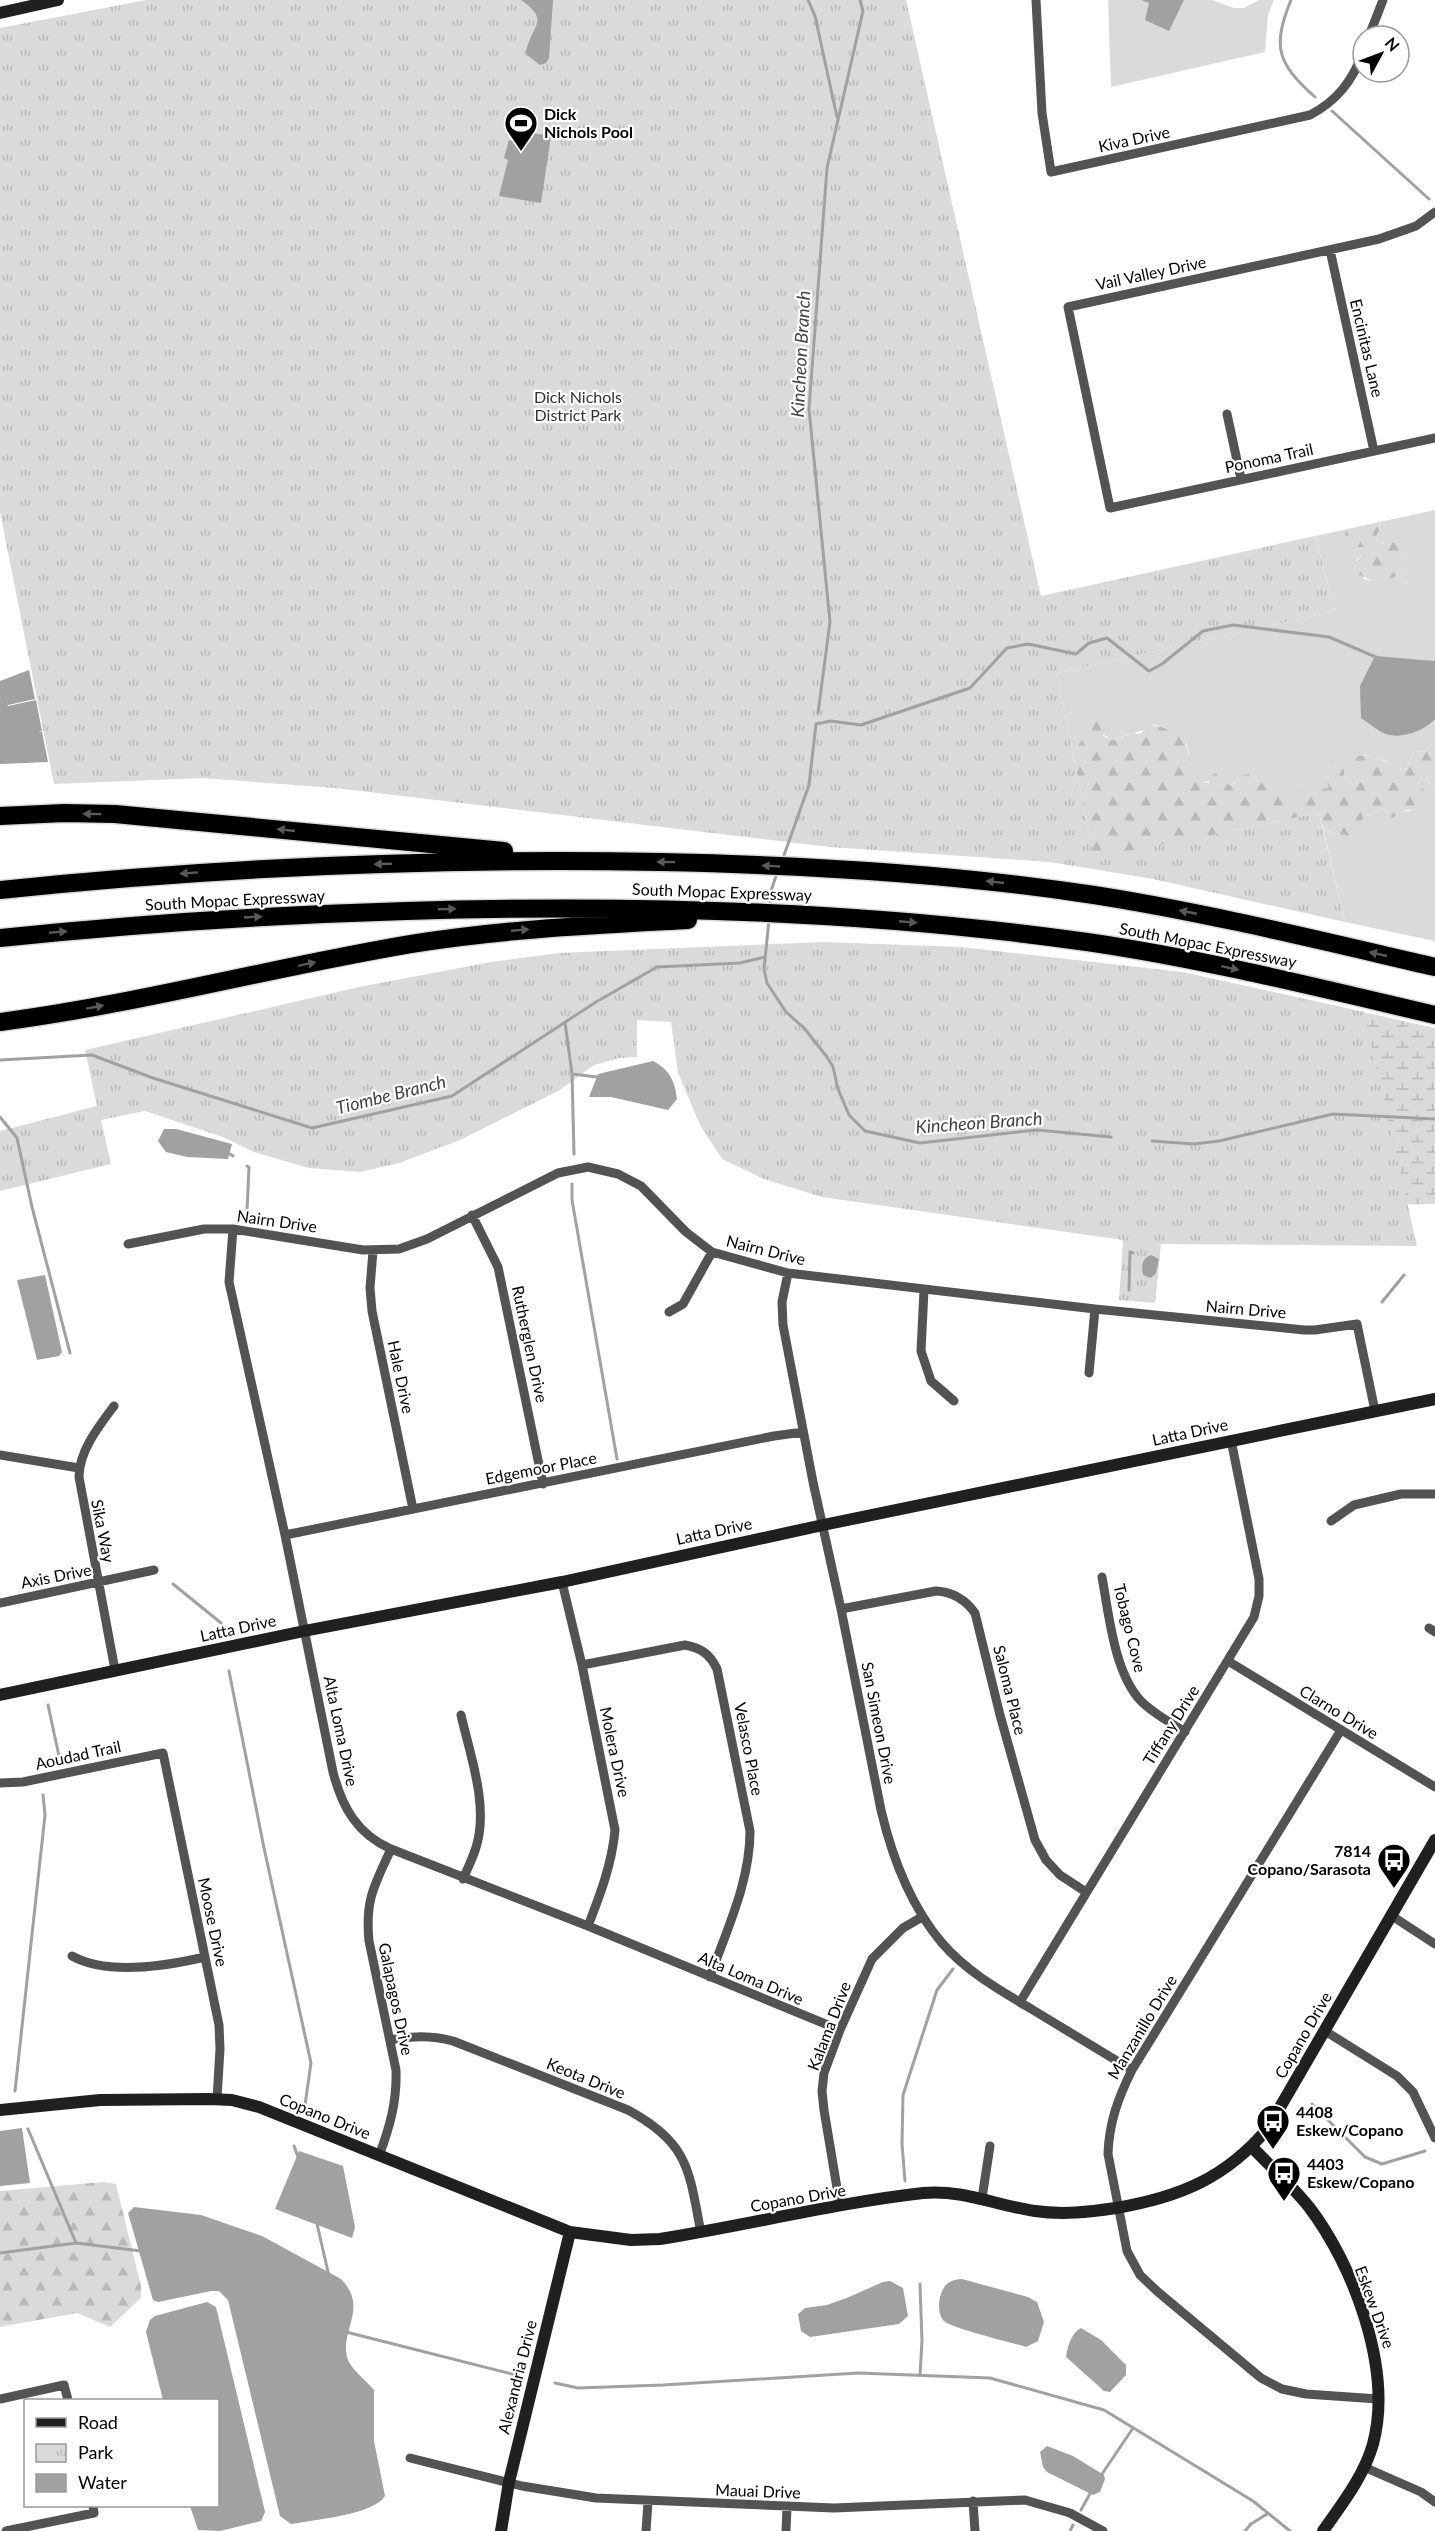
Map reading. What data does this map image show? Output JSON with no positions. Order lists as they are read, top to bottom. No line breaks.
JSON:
{"streets":{"highway":["South Mopac Expressway"],"street":["Kiva Drive","Vail Valley Drive","Encinitas Lane","Ponoma Trail","Nairn Drive","Rutherglen Drive","Hale Drive","Latta Drive","Edgemoor Place","Sika Way","Axis Drive","Tobago Cove","Saloma Place","Clarno Drive","San Simeon Drive","Tiffany Drive","Alta Loma Drive","Velasco Place","Molera Drive","Aoudad Trail","Moose Drive","Galapagos Drive","Kalama Drive","Manzanillo Drive","Copano Drive","Keota Drive","Eskew Drive","Alexandria Drive","Mauai Drive"]},"crossings":[["Vail Valley Drive","Encinitas Lane"],["Vail Valley Drive","Ponoma Trail"],["Encinitas Lane","Ponoma Trail"],["Nairn Drive","Rutherglen Drive"],["Nairn Drive","Hale Drive"],["Nairn Drive","Latta Drive"],["Nairn Drive","San Simeon Drive"],["Nairn Drive","Alta Loma Drive"],["Rutherglen Drive","Edgemoor Place"],["Hale Drive","Edgemoor Place"],["Latta Drive","Sika Way"],["Latta Drive","San Simeon Drive"],["Latta Drive","Tiffany Drive"],["Latta Drive","Alta Loma Drive"],["Latta Drive","Molera Drive"],["Edgemoor Place","San Simeon Drive"],["Edgemoor Place","Alta Loma Drive"],["Sika Way","Axis Drive"],["Tobago Cove","Tiffany Drive"],["Saloma Place","San Simeon Drive"],["Saloma Place","Tiffany Drive"],["Clarno Drive","Tiffany Drive"],["Clarno Drive","Manzanillo Drive"],["San Simeon Drive","Tiffany Drive"],["San Simeon Drive","Kalama Drive"],["San Simeon Drive","Manzanillo Drive"],["Alta Loma Drive","Velasco Place"],["Alta Loma Drive","Molera Drive"],["Alta Loma Drive","Galapagos Drive"],["Alta Loma Drive","Kalama Drive"],["Velasco Place","Molera Drive"],["Aoudad Trail","Moose Drive"],["Moose Drive","Copano Drive"],["Galapagos Drive","Copano Drive"],["Galapagos Drive","Keota Drive"],["Kalama Drive","Copano Drive"],["Manzanillo Drive","Copano Drive"],["Manzanillo Drive","Eskew Drive"],["Copano Drive","Keota Drive"],["Copano Drive","Eskew Drive"],["Copano Drive","Alexandria Drive"],["Alexandria Drive","Mauai Drive"]],"water":["Kincheon Branch","Tiombe Branch"],"parks":["Dick Nichols District Park"],"places":{"sports":["Dick Nichols Pool"],"bus stop":["7814 Copano/Sarasota","4408 Eskew/Copano","4403 Eskew/Copano"]},"legend":["Road","Park","Water"],"north":"top right"}
